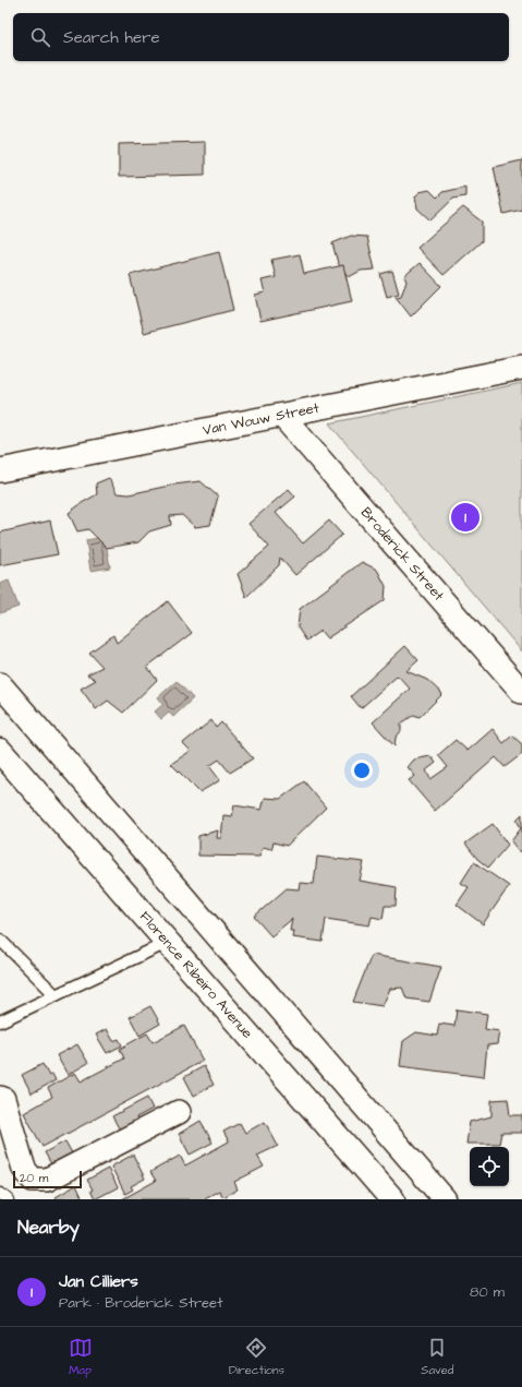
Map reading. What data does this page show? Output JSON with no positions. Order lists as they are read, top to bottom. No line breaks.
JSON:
{"streets":{"main road":["Florence Ribeiro Avenue"],"street":["Van Wouw Street","Broderick Street"]},"crossings":[["Van Wouw Street","Broderick Street"]],"scale_bar":"20 m","page":{"search":"Search here","pins":"1","scale":"20 m","heading":"Nearby","list":[{"mark":"1","name":"Jan Cilliers","note":"Park · Broderick Street","value":"80 m"}],"nav":["Map","Directions","Saved"]}}
